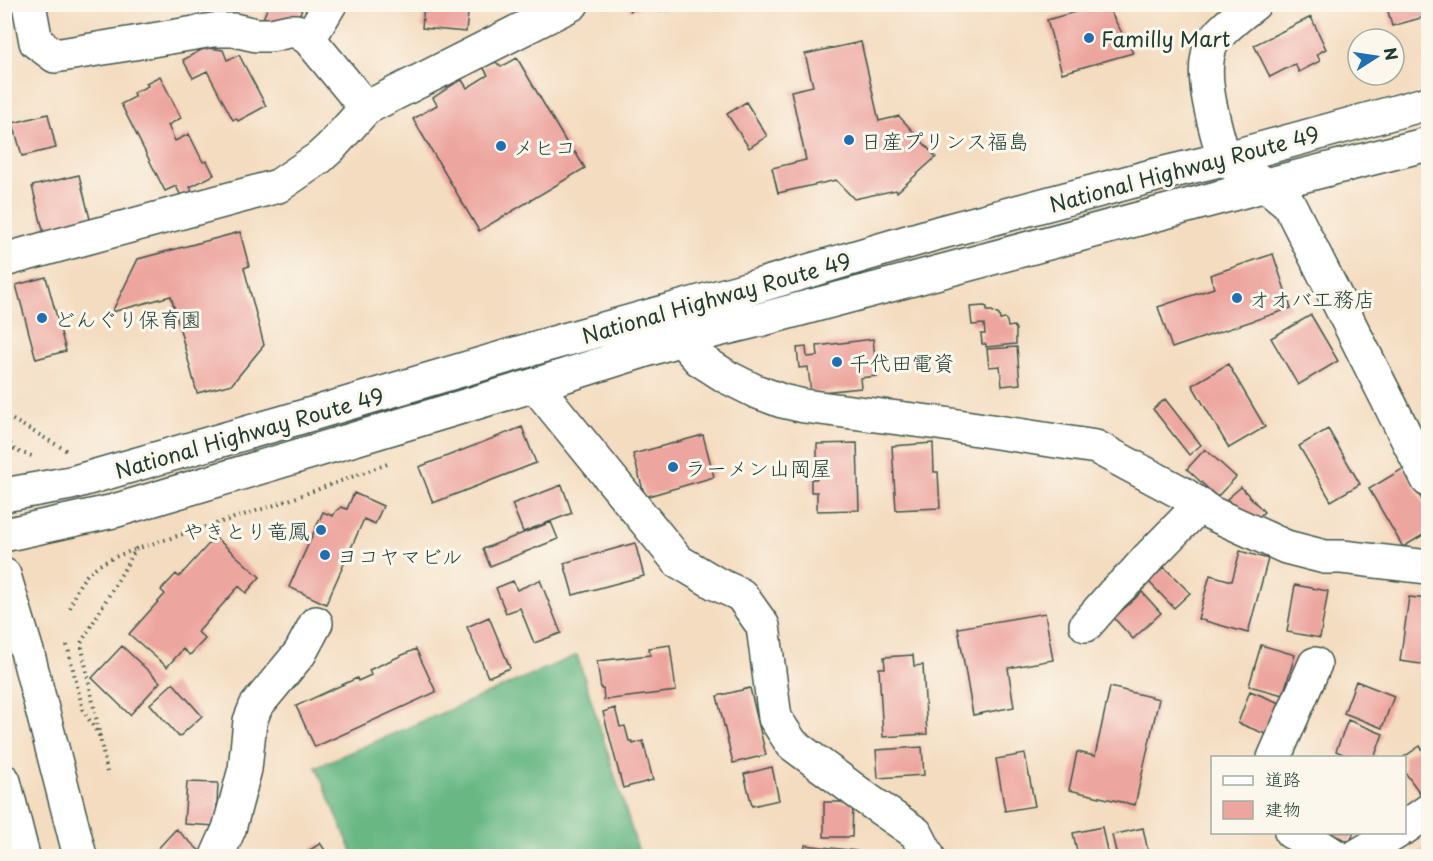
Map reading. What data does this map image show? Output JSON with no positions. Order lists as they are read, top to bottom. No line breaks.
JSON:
{"streets":{"main road":["National Highway Route 49"]},"places":["Familly Mart","日産プリンス福島","メヒコ","オオバ工務店","どんぐり保育園","千代田電資","ラーメン山岡屋","やきとり竜鳳","ヨコヤマビル"],"legend":["道路","建物"],"north":"right"}
